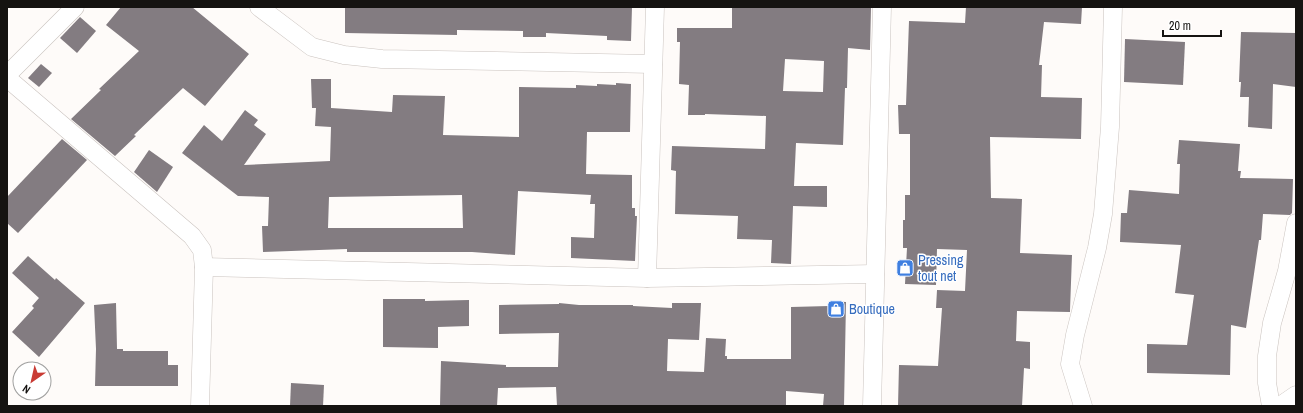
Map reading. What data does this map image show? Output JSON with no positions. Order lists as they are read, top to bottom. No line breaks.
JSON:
{"places":{"shop":["Pressing tout net","Boutique"]},"scale_bar":"20 m","north":"bottom left"}
